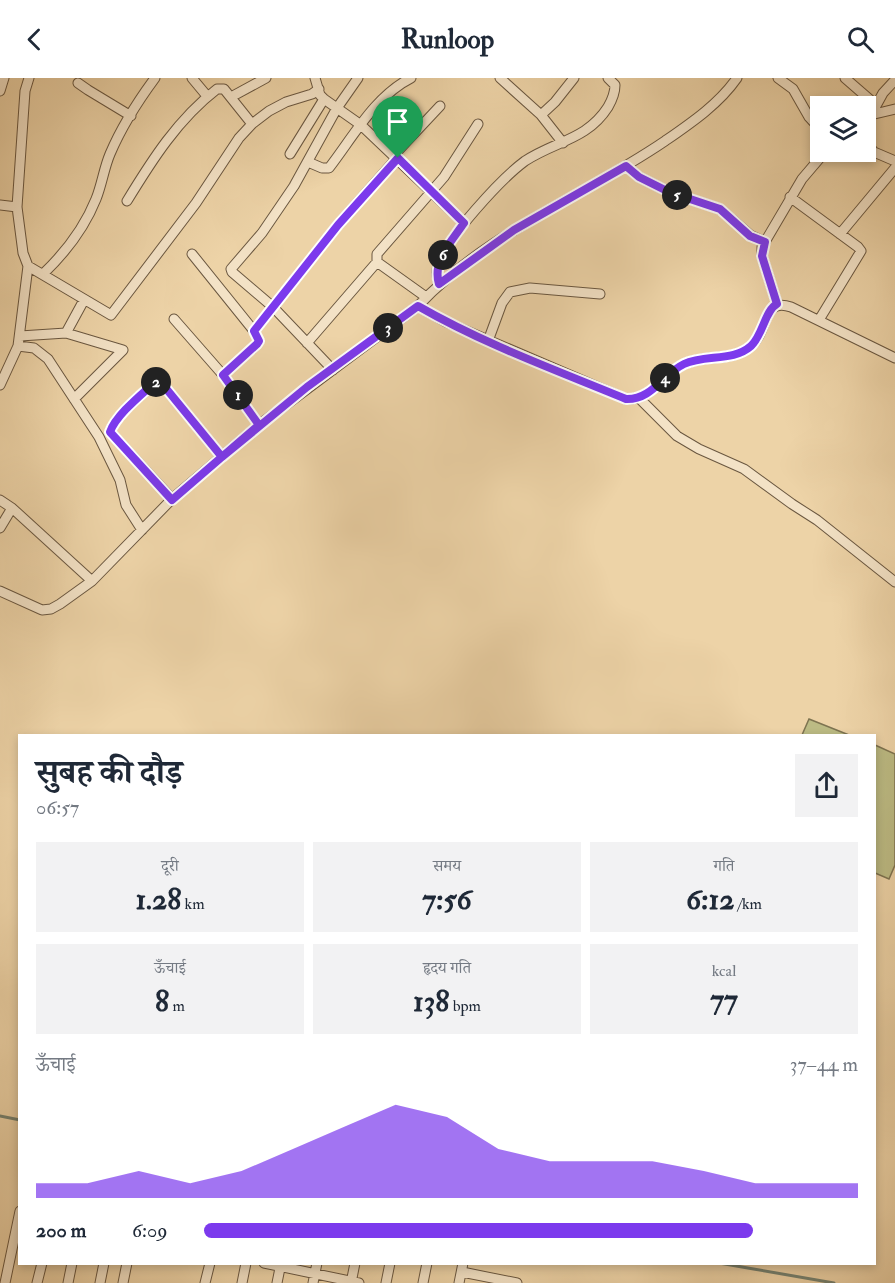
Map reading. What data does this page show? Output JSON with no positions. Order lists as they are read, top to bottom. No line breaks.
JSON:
{"page":{"header":"Runloop","pins":["5","6","3","4","2","1"],"heading":["सुबह की दौड़","06:57"],"stats":[["दूरी","1.28 km"],["समय","7:56"],["गति","6:12 /km"],["ऊँचाई","8 m"],["हृदय गति","138 bpm"],["kcal","77"]],"chart":["ऊँचाई","37–44 m"],"list":[{"name":"200 m","note":"6:09"}]}}
